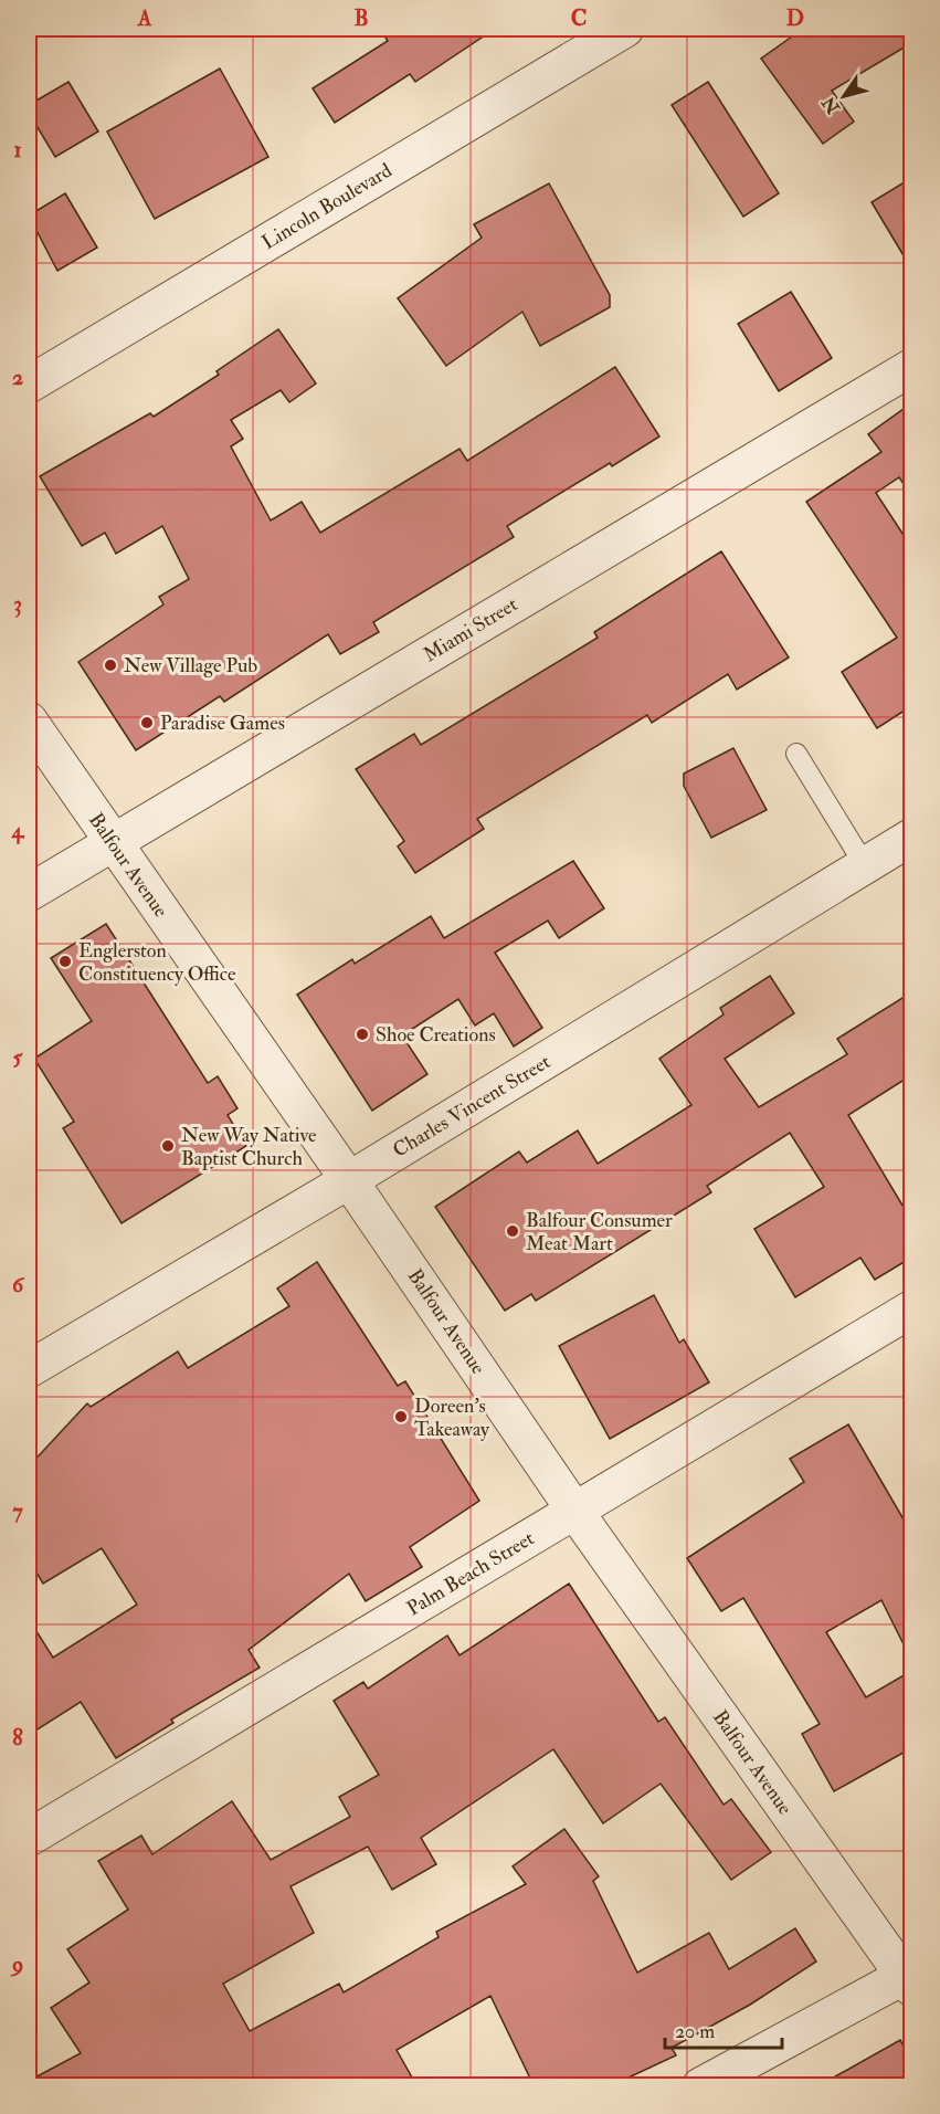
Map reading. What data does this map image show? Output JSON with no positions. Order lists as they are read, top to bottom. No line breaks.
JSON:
{"streets":{"street":["Lincoln Boulevard","Miami Street","Balfour Avenue","Charles Vincent Street","Palm Beach Street"]},"crossings":[["Miami Street","Balfour Avenue"],["Balfour Avenue","Charles Vincent Street"],["Balfour Avenue","Palm Beach Street"]],"places":["New Village Pub","Paradise Games","Englerston Constituency Office","Shoe Creations","New Way Native Baptist Church","Balfour Consumer Meat Mart","Doreen's Takeaway"],"scale_bar":"20 m","north":"bottom left","grid":{"columns":["A","B","C","D"],"rows":["1","2","3","4","5","6","7","8","9"]}}
